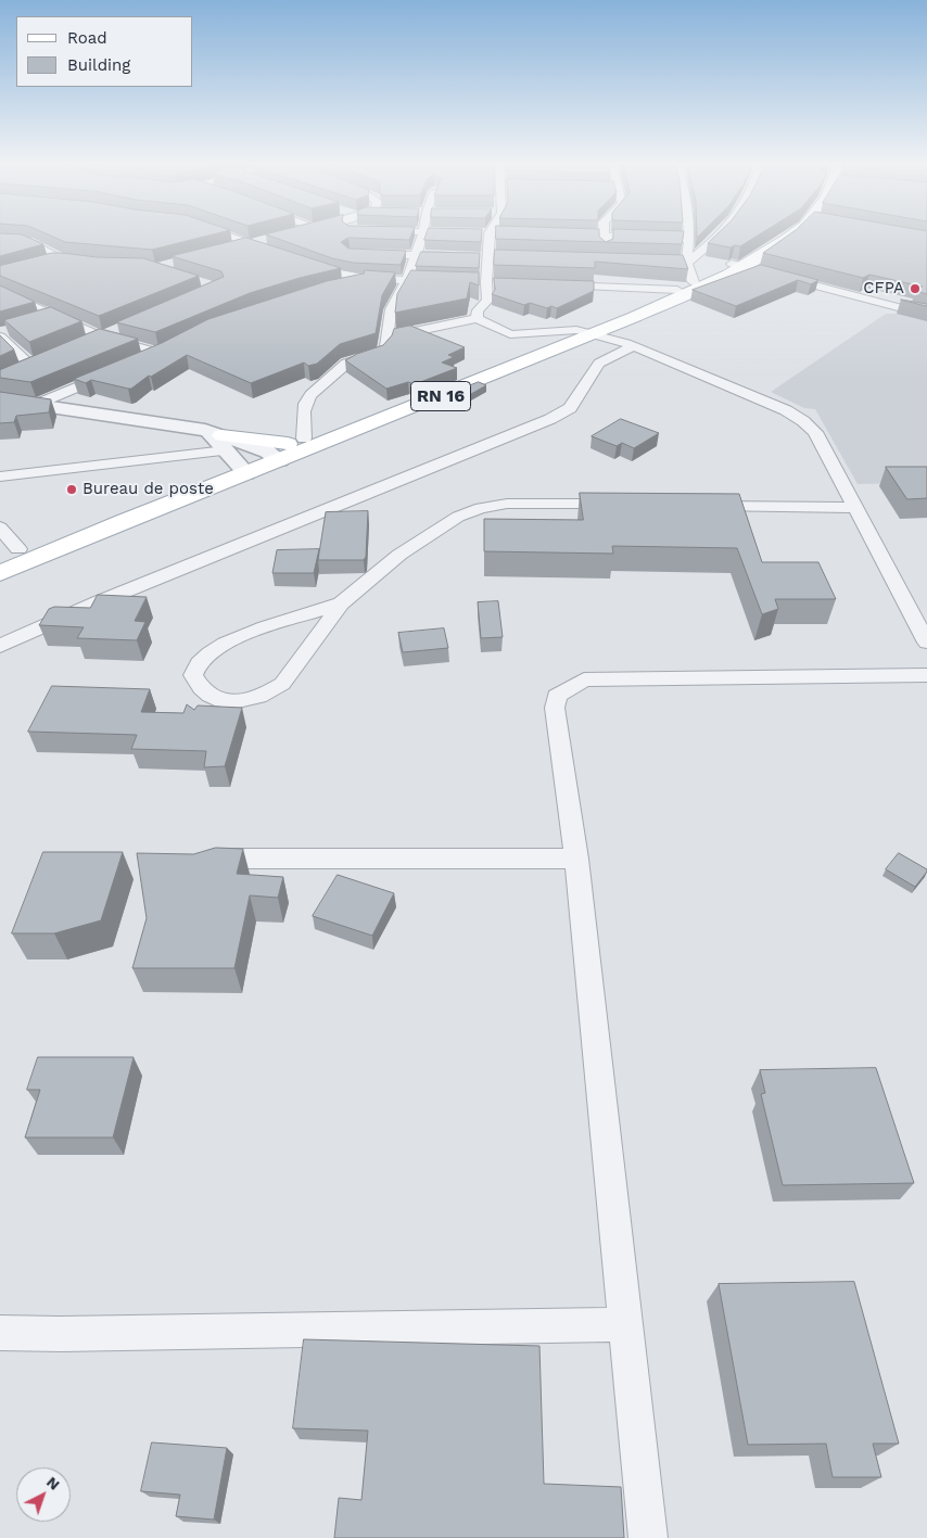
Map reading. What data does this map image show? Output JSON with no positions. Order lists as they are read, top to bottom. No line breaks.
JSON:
{"streets":{"main road":["RN 16"]},"places":["CFPA","Bureau de poste"],"legend":["Road","Building"],"north":"top right"}
